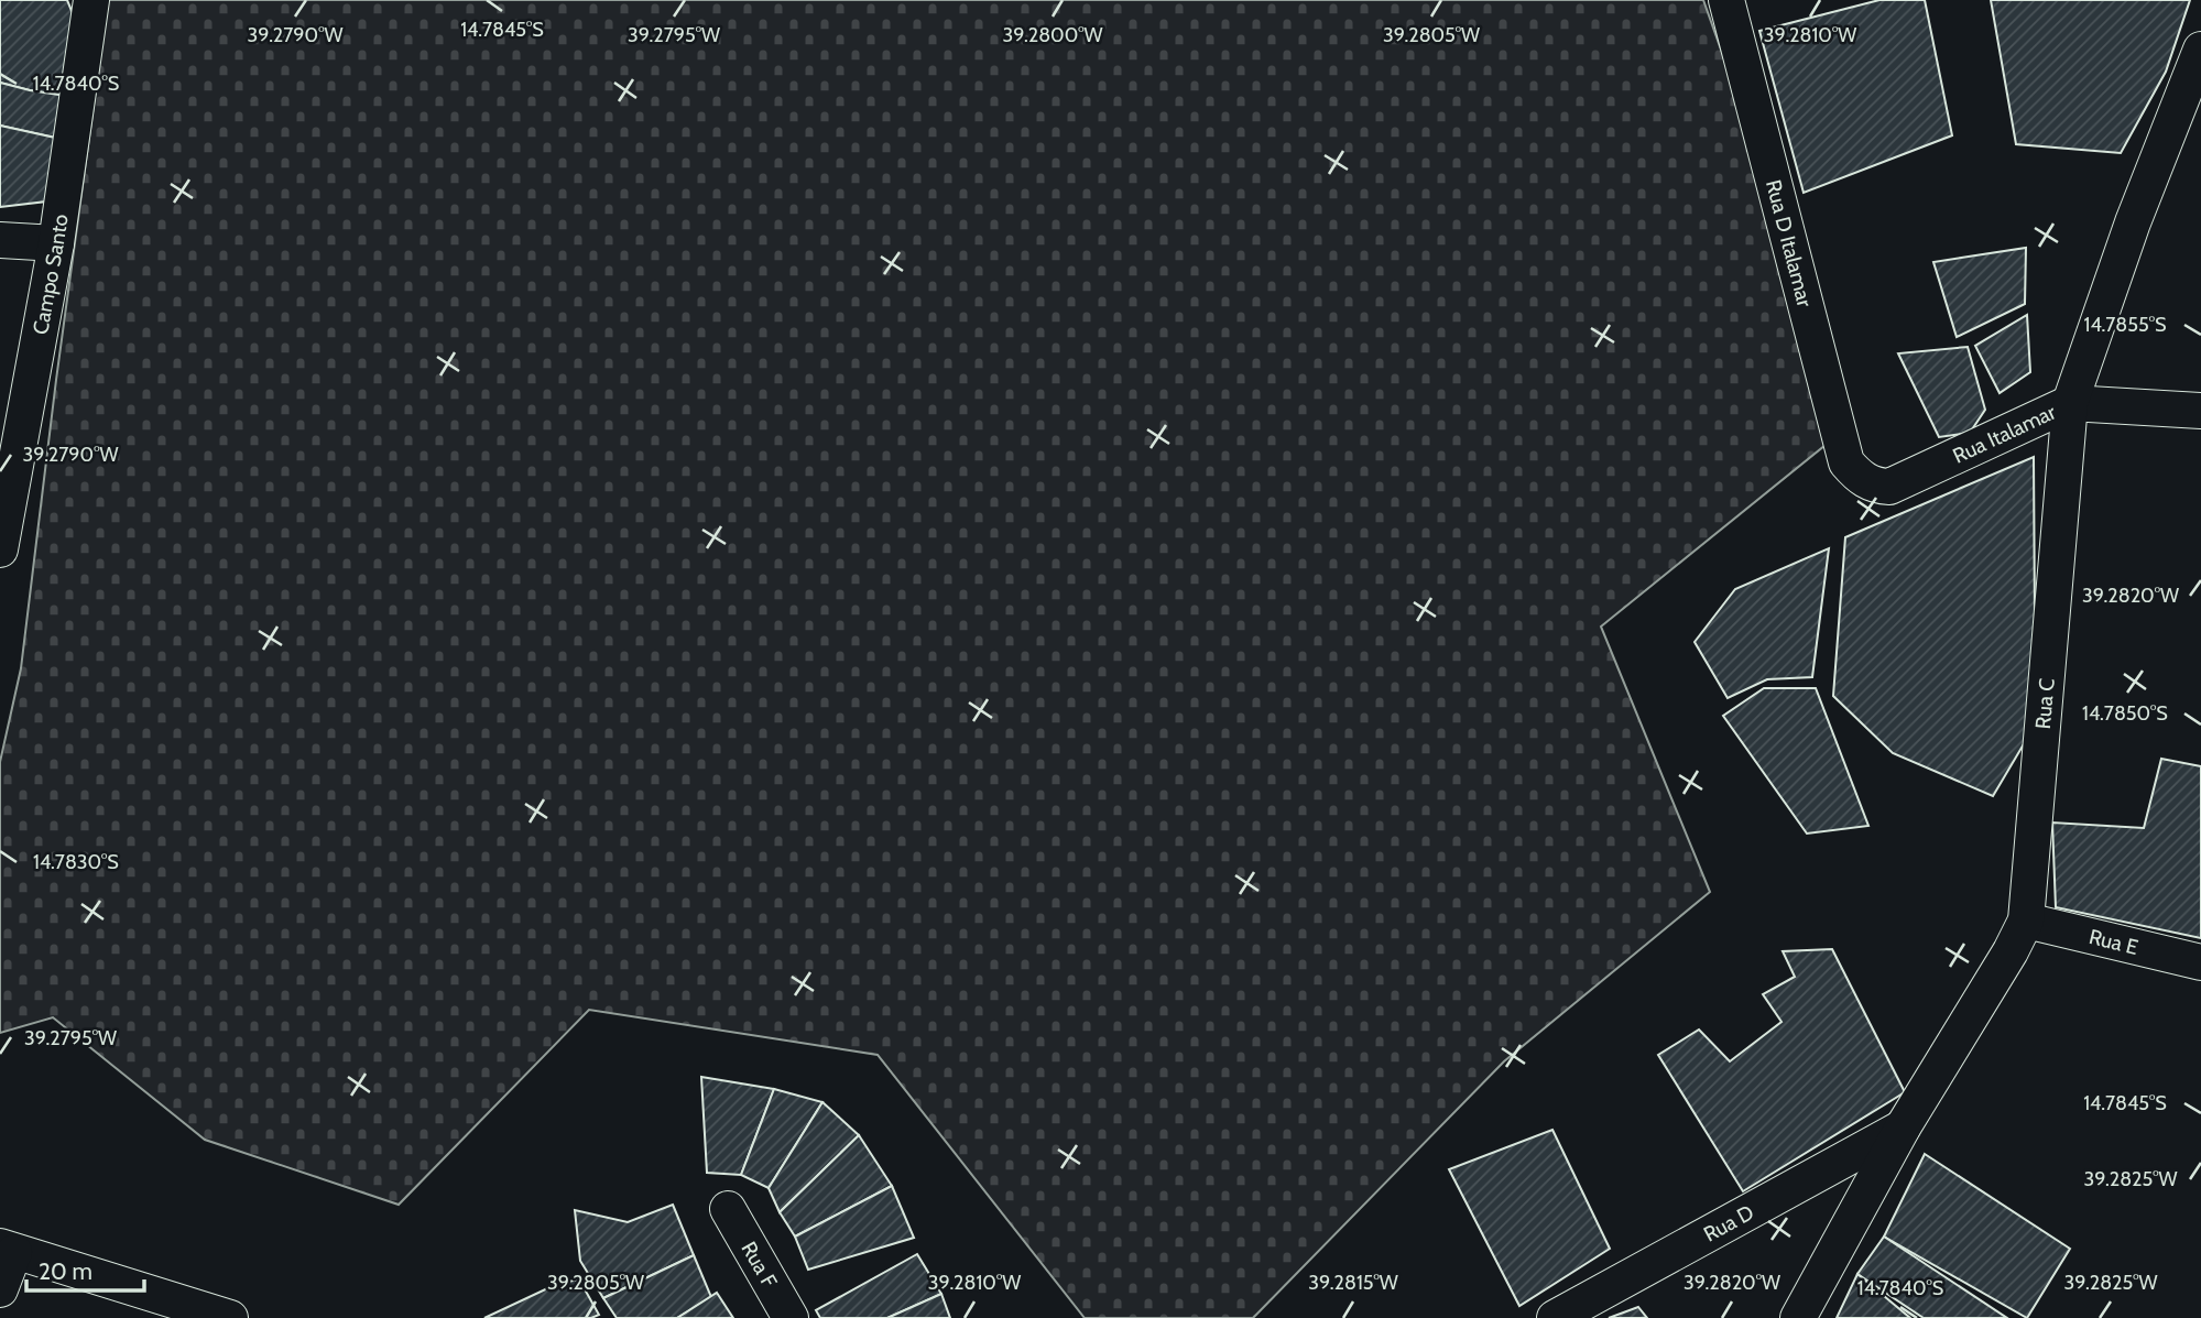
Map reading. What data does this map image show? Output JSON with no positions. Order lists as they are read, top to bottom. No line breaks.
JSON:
{"streets":{"street":["Rua D Italamar","Campo Santo","Rua Italamar","Rua C","Rua E","Rua D","Rua F"]},"crossings":[["Rua D Italamar","Rua Italamar"],["Rua Italamar","Rua C"],["Rua C","Rua E"],["Rua C","Rua D"]],"scale_bar":"20 m","coordinates":["14.7845°S","39.2790°W","39.2795°W","39.2800°W","39.2805°W","39.2810°W","14.7840°S","14.7855°S","39.2820°W","14.7850°S","14.7830°S","39.2825°W","39.2815°W"]}
